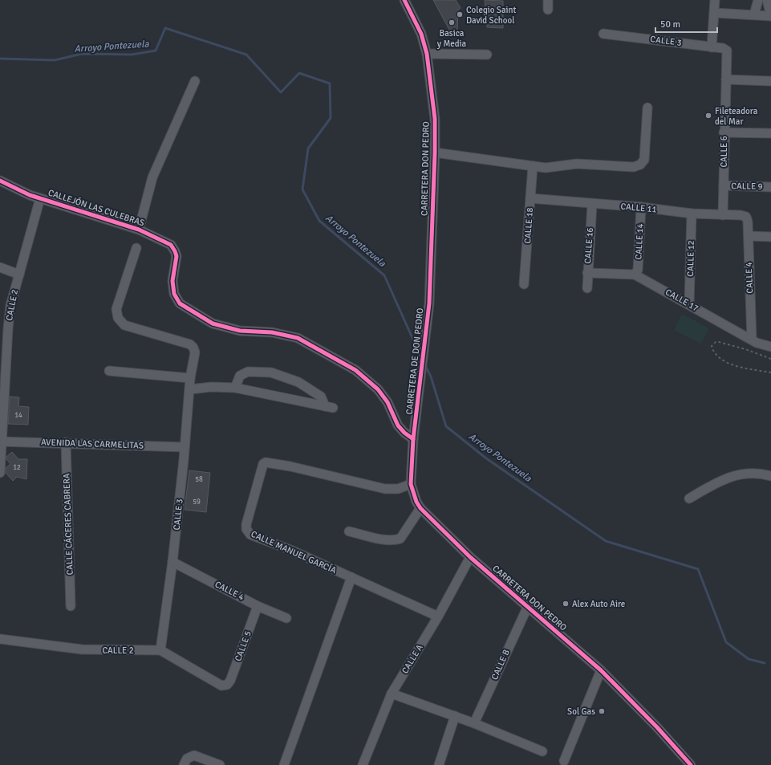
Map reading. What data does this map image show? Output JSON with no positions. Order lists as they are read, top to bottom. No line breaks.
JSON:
{"streets":{"street":["CALLE 3","CALLE 6","CARRETERA DON PEDRO","CALLE 9","CALLEJÓN LAS CULEBRAS","CALLE 11","CALLE 18","CALLE 14","CALLE 16","CALLE 12","CALLE 4","CALLE 17","CALLE 2","CARRETERA DE DON PEDRO","AVENIDA LAS CARMELITAS","CALLE CÁCERES CABRERA","CALLE MANUEL GARCÍA","CALLE 5","CALLE A","CALLE B"]},"crossings":[["CALLE 3","CALLE 6"],["CALLE 3","CALLE 4"],["CALLE 3","CALLE 2"],["CALLE 3","AVENIDA LAS CARMELITAS"],["CALLE 3","CALLE 5"],["CALLE 6","CALLE 9"],["CALLE 6","CALLE 11"],["CARRETERA DON PEDRO","CALLEJÓN LAS CULEBRAS"],["CARRETERA DON PEDRO","CARRETERA DE DON PEDRO"],["CARRETERA DON PEDRO","CALLE MANUEL GARCÍA"],["CARRETERA DON PEDRO","CALLE A"],["CARRETERA DON PEDRO","CALLE B"],["CALLEJÓN LAS CULEBRAS","CALLE 2"],["CALLE 11","CALLE 18"],["CALLE 11","CALLE 14"],["CALLE 11","CALLE 16"],["CALLE 11","CALLE 12"],["CALLE 11","CALLE 4"],["CALLE 14","CALLE 17"],["CALLE 16","CALLE 17"],["CALLE 12","CALLE 17"],["CALLE 4","CALLE 17"],["CALLE 4","CALLE 5"],["CALLE 2","AVENIDA LAS CARMELITAS"],["CALLE 2","CALLE 5"],["AVENIDA LAS CARMELITAS","CALLE CÁCERES CABRERA"],["CALLE MANUEL GARCÍA","CALLE A"]],"water":["Arroyo Pontezuela"],"places":["Colegio Saint David School","Basica y Media","Fileteadora del Mar","Alex Auto Aire","Sol Gas"],"house_numbers":["14","12","58","59"],"scale_bar":"50 m"}
